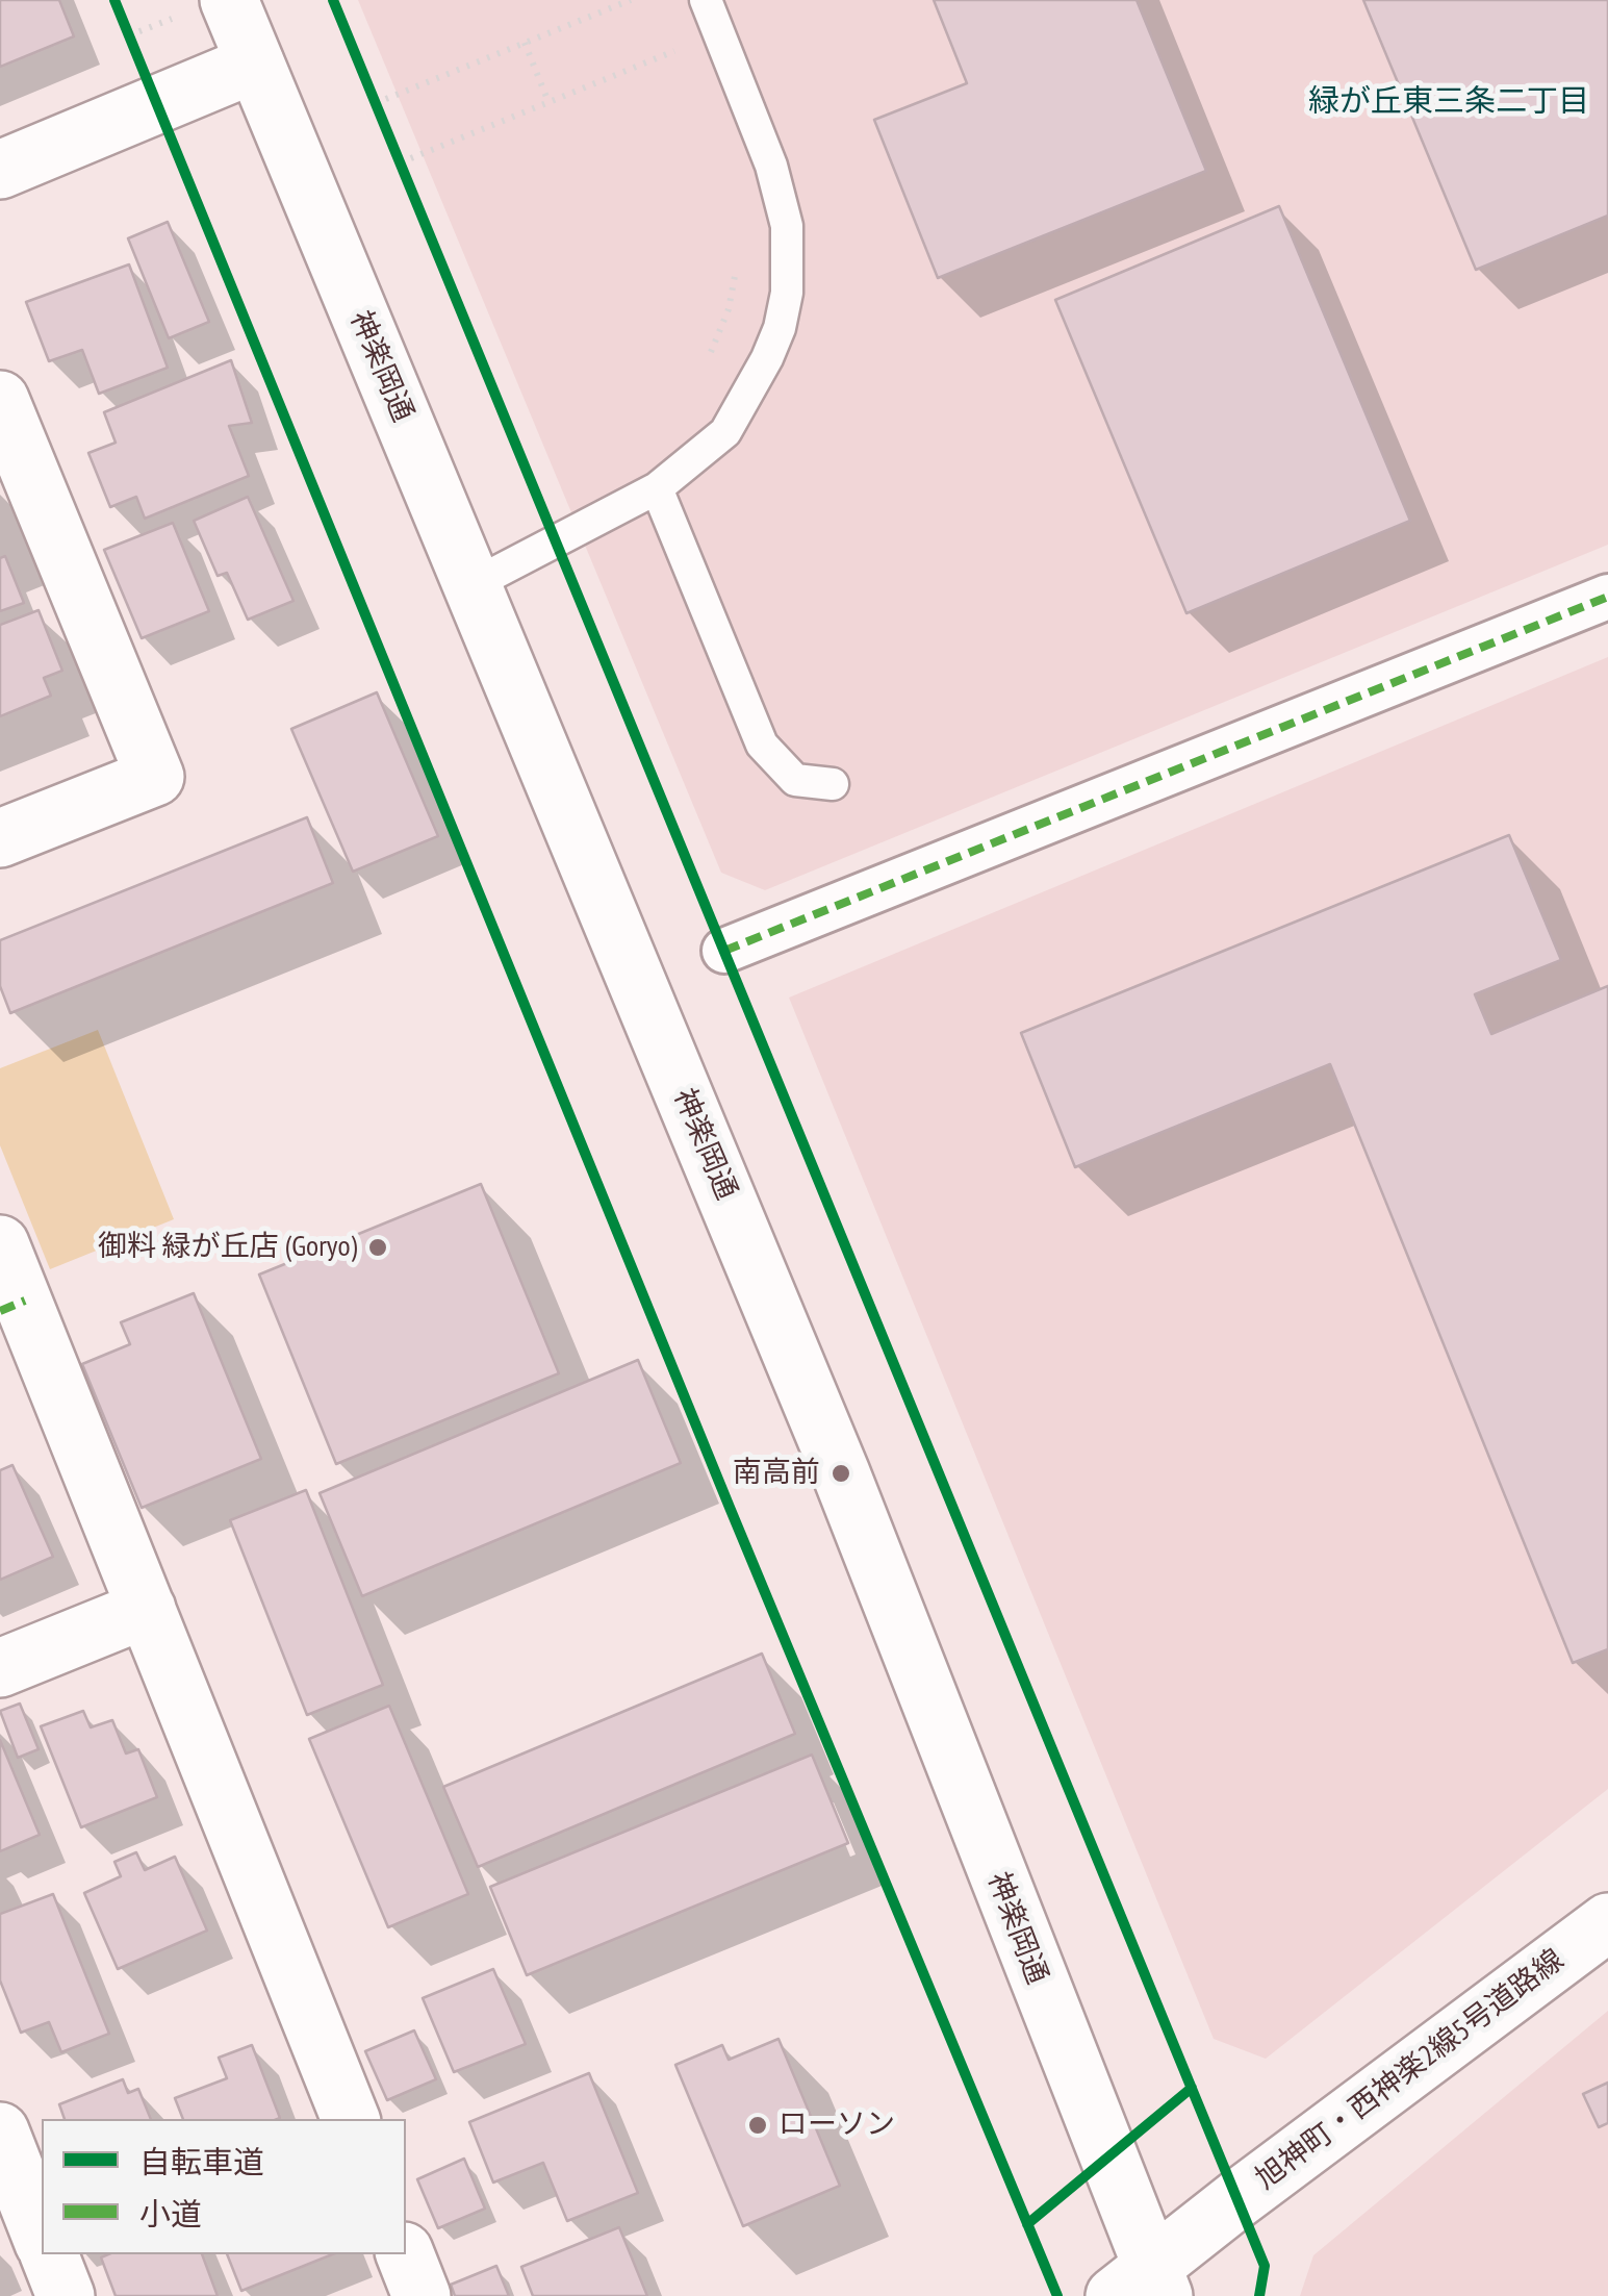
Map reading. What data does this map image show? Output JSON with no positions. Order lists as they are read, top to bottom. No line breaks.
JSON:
{"streets":{"street":["神楽岡通","旭神町・西神楽2線5号道路線"]},"crossings":[["神楽岡通","旭神町・西神楽2線5号道路線"]],"districts":["緑が丘東三条二丁目"],"places":["御料 緑が丘店 (Goryo)","南高前","ローソン"],"legend":["自転車道","小道"]}
